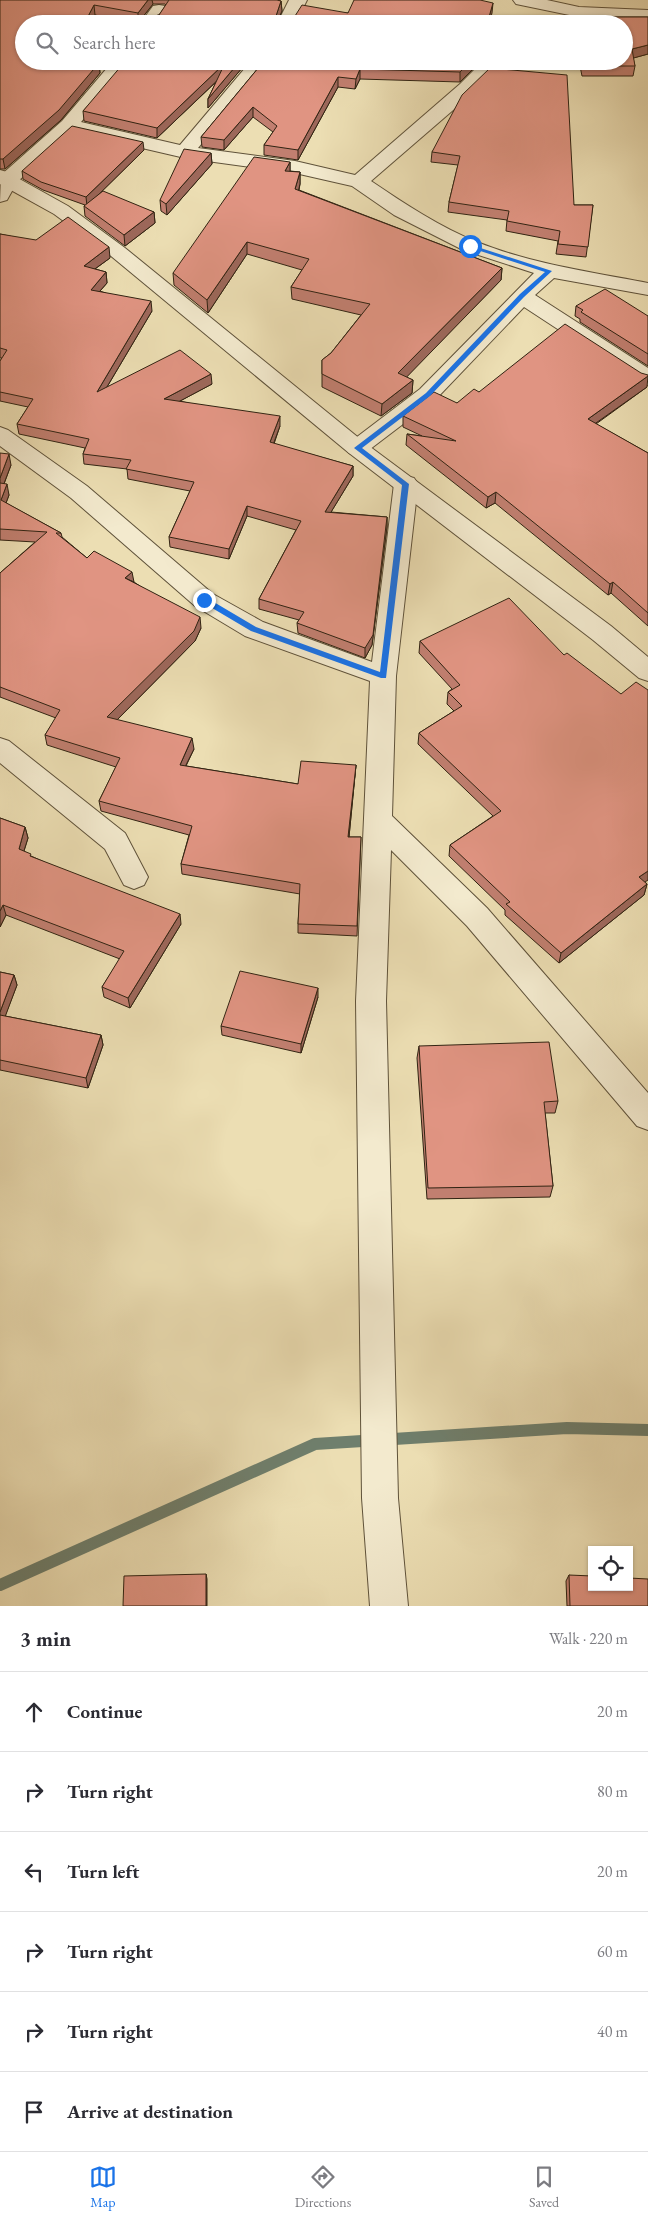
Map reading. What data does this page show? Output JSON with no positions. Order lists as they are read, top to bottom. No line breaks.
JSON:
{"page":{"search":"Search here","heading":["3 min","Walk · 220 m"],"list":[["Continue","20 m"],["Turn right","80 m"],["Turn left","20 m"],["Turn right","60 m"],["Turn right","40 m"],"Arrive at destination"],"nav":["Map","Directions","Saved"]}}
